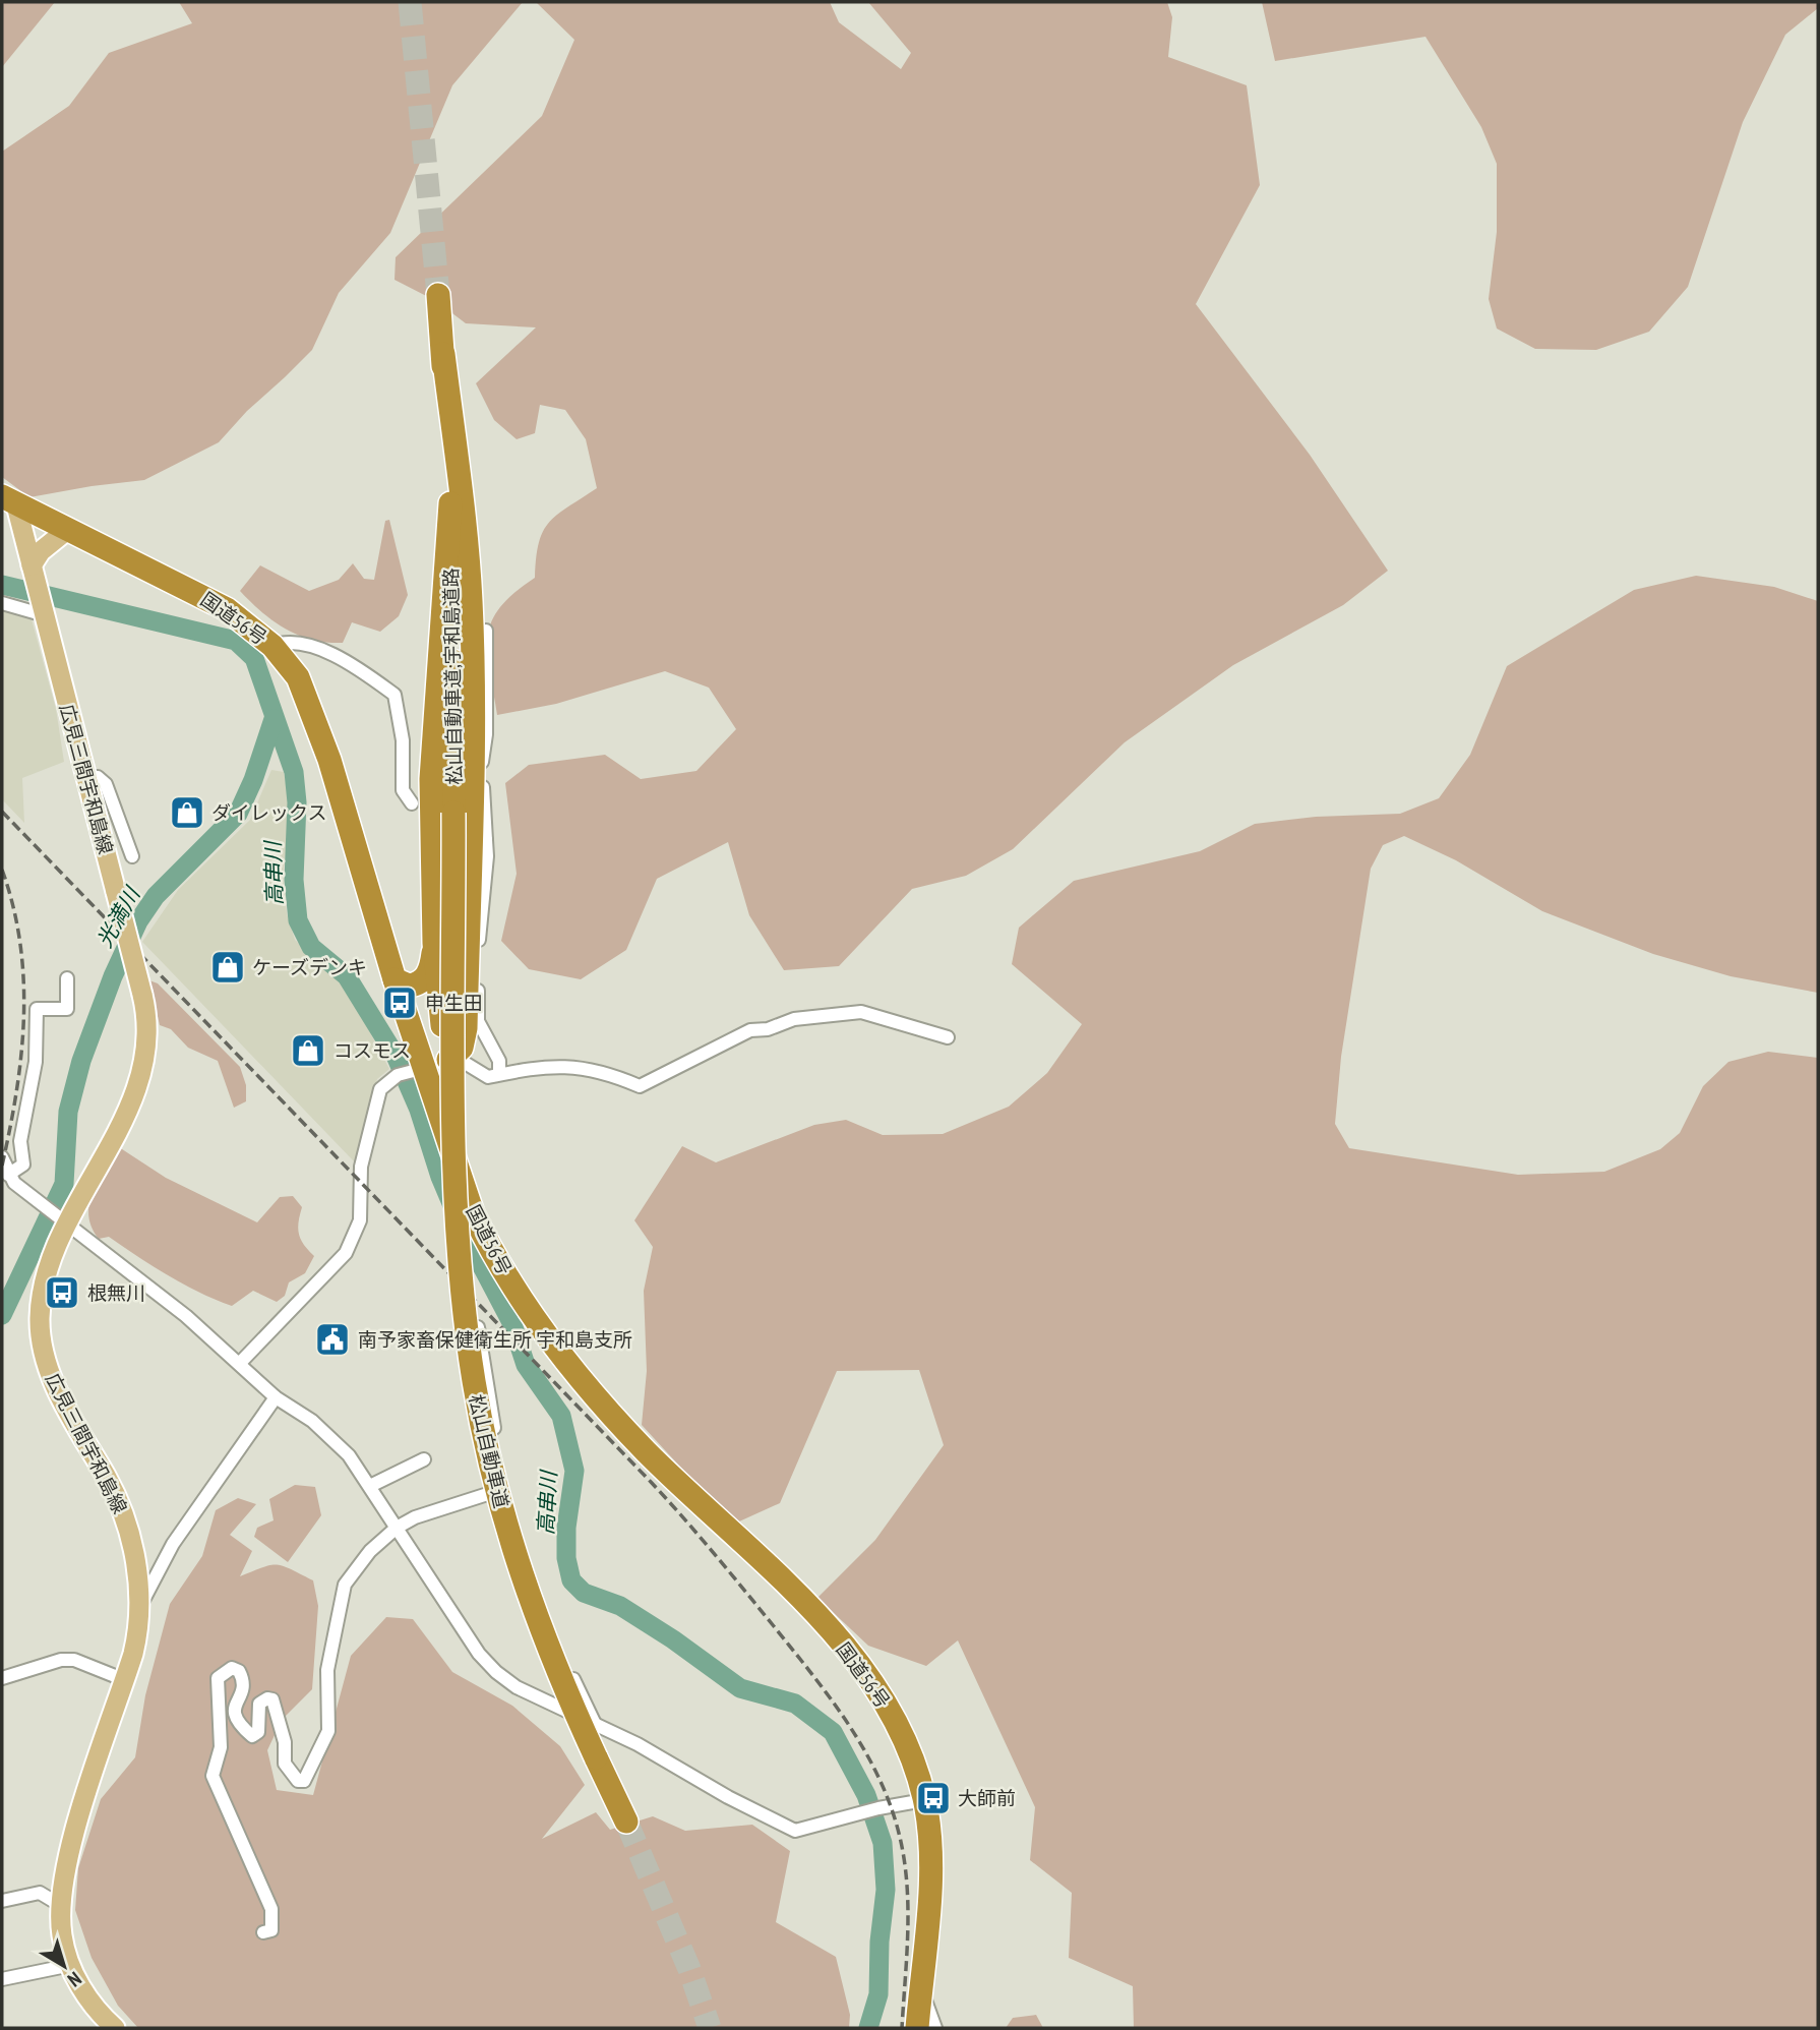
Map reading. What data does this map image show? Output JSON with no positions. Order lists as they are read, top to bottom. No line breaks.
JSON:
{"streets":{"highway":["国道56号","松山自動車道;宇和島道路","松山自動車道"],"main road":["広見三間宇和島線"]},"crossings":[["松山自動車道;宇和島道路","松山自動車道"]],"water":["高串川","光満川"],"places":{"shop":["ダイレックス","ケーズデンキ","コスモス"],"bus stop":["申生田","根無川","大師前"],"public building":["南予家畜保健衛生所 宇和島支所"]},"north":"bottom right"}
